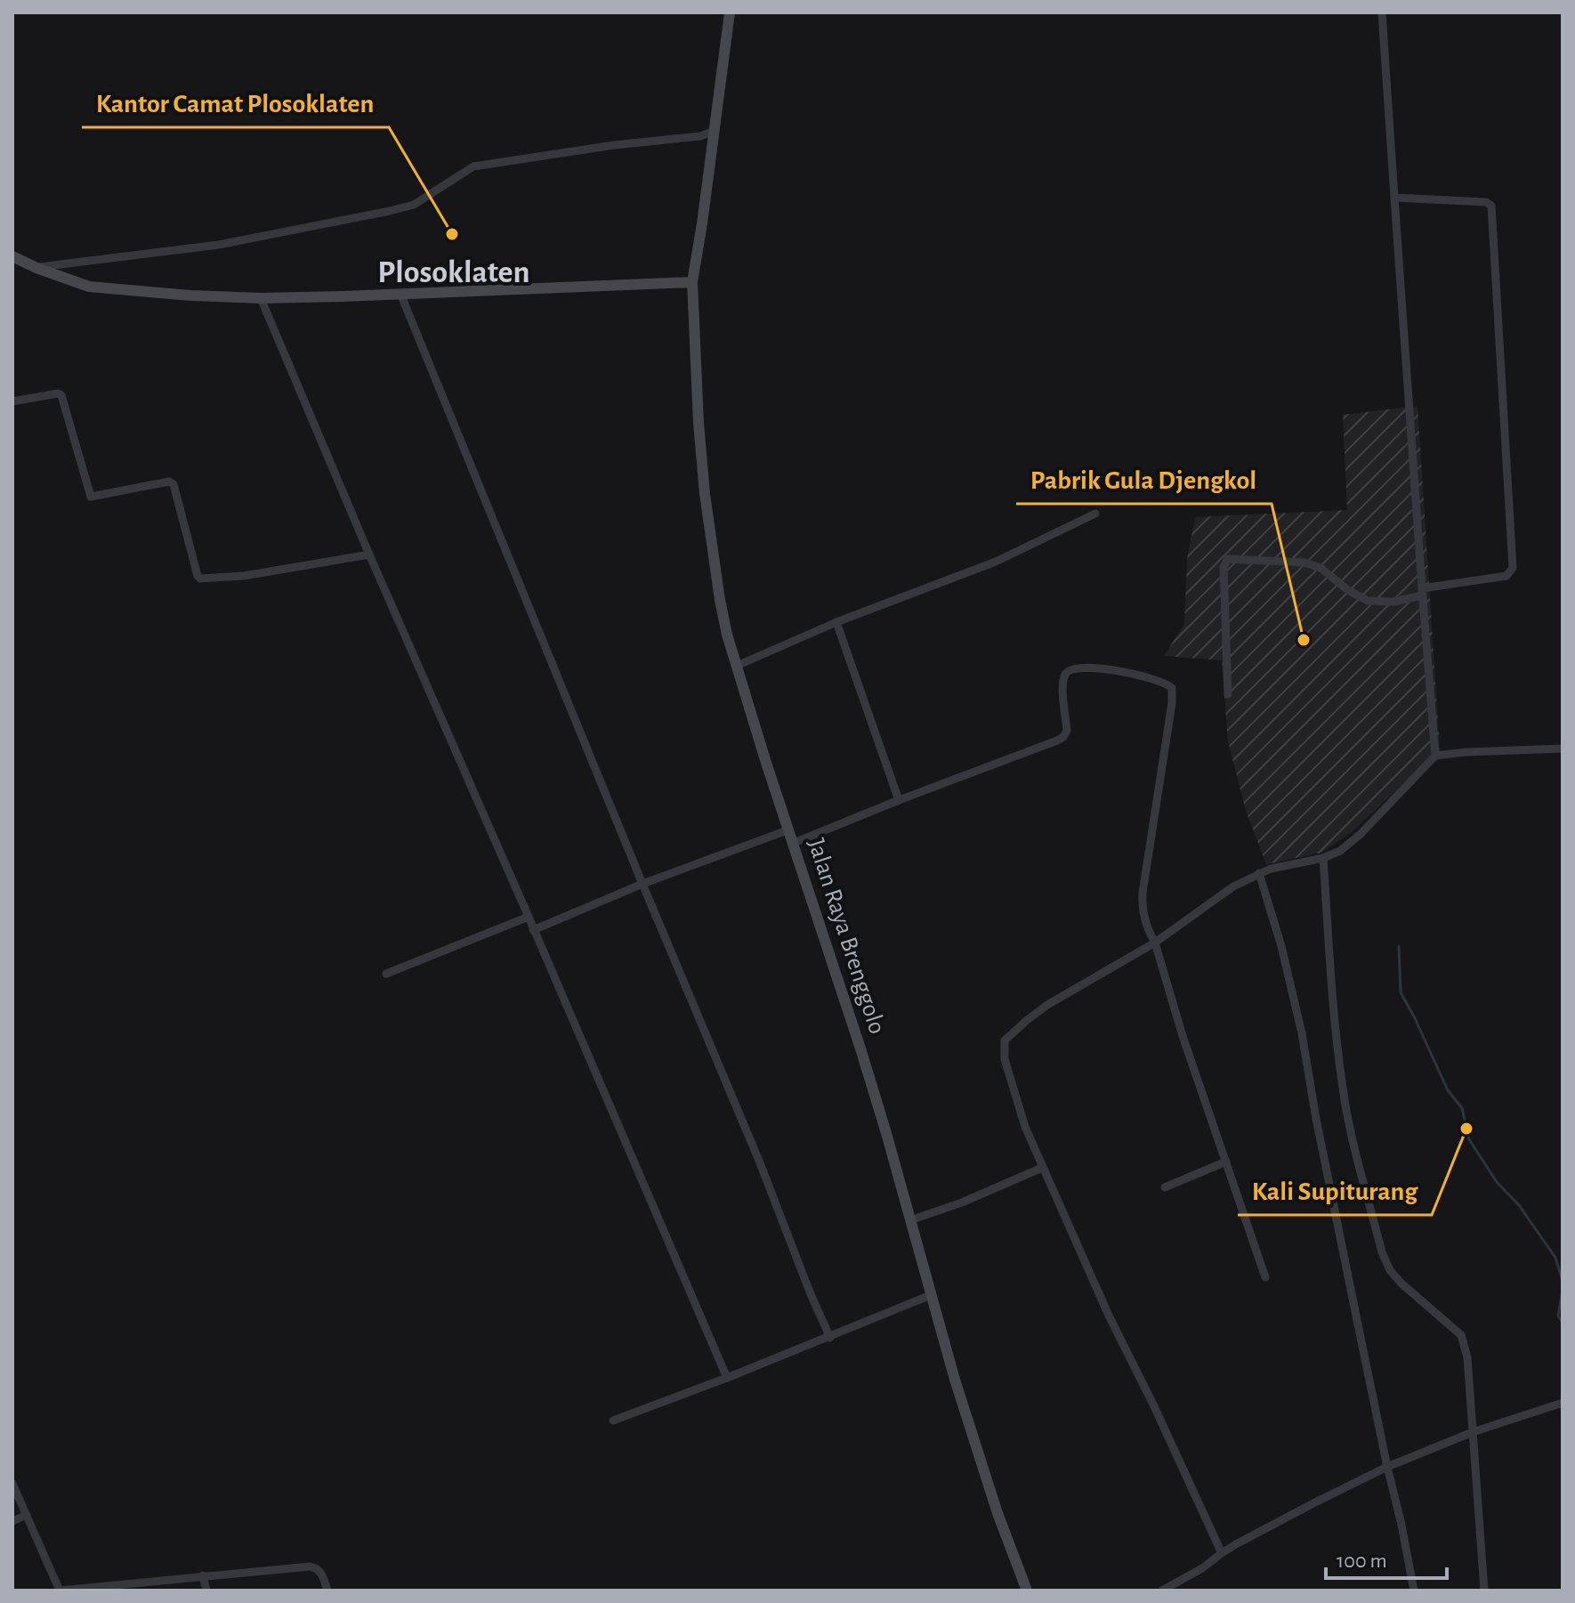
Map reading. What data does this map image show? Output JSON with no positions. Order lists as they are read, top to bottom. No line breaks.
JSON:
{"streets":{"main road":["Jalan Raya Brenggolo"]},"districts":["Plosoklaten"],"places":["Kantor Camat Plosoklaten","Pabrik Gula Djengkol","Kali Supiturang"],"scale_bar":"100 m"}
